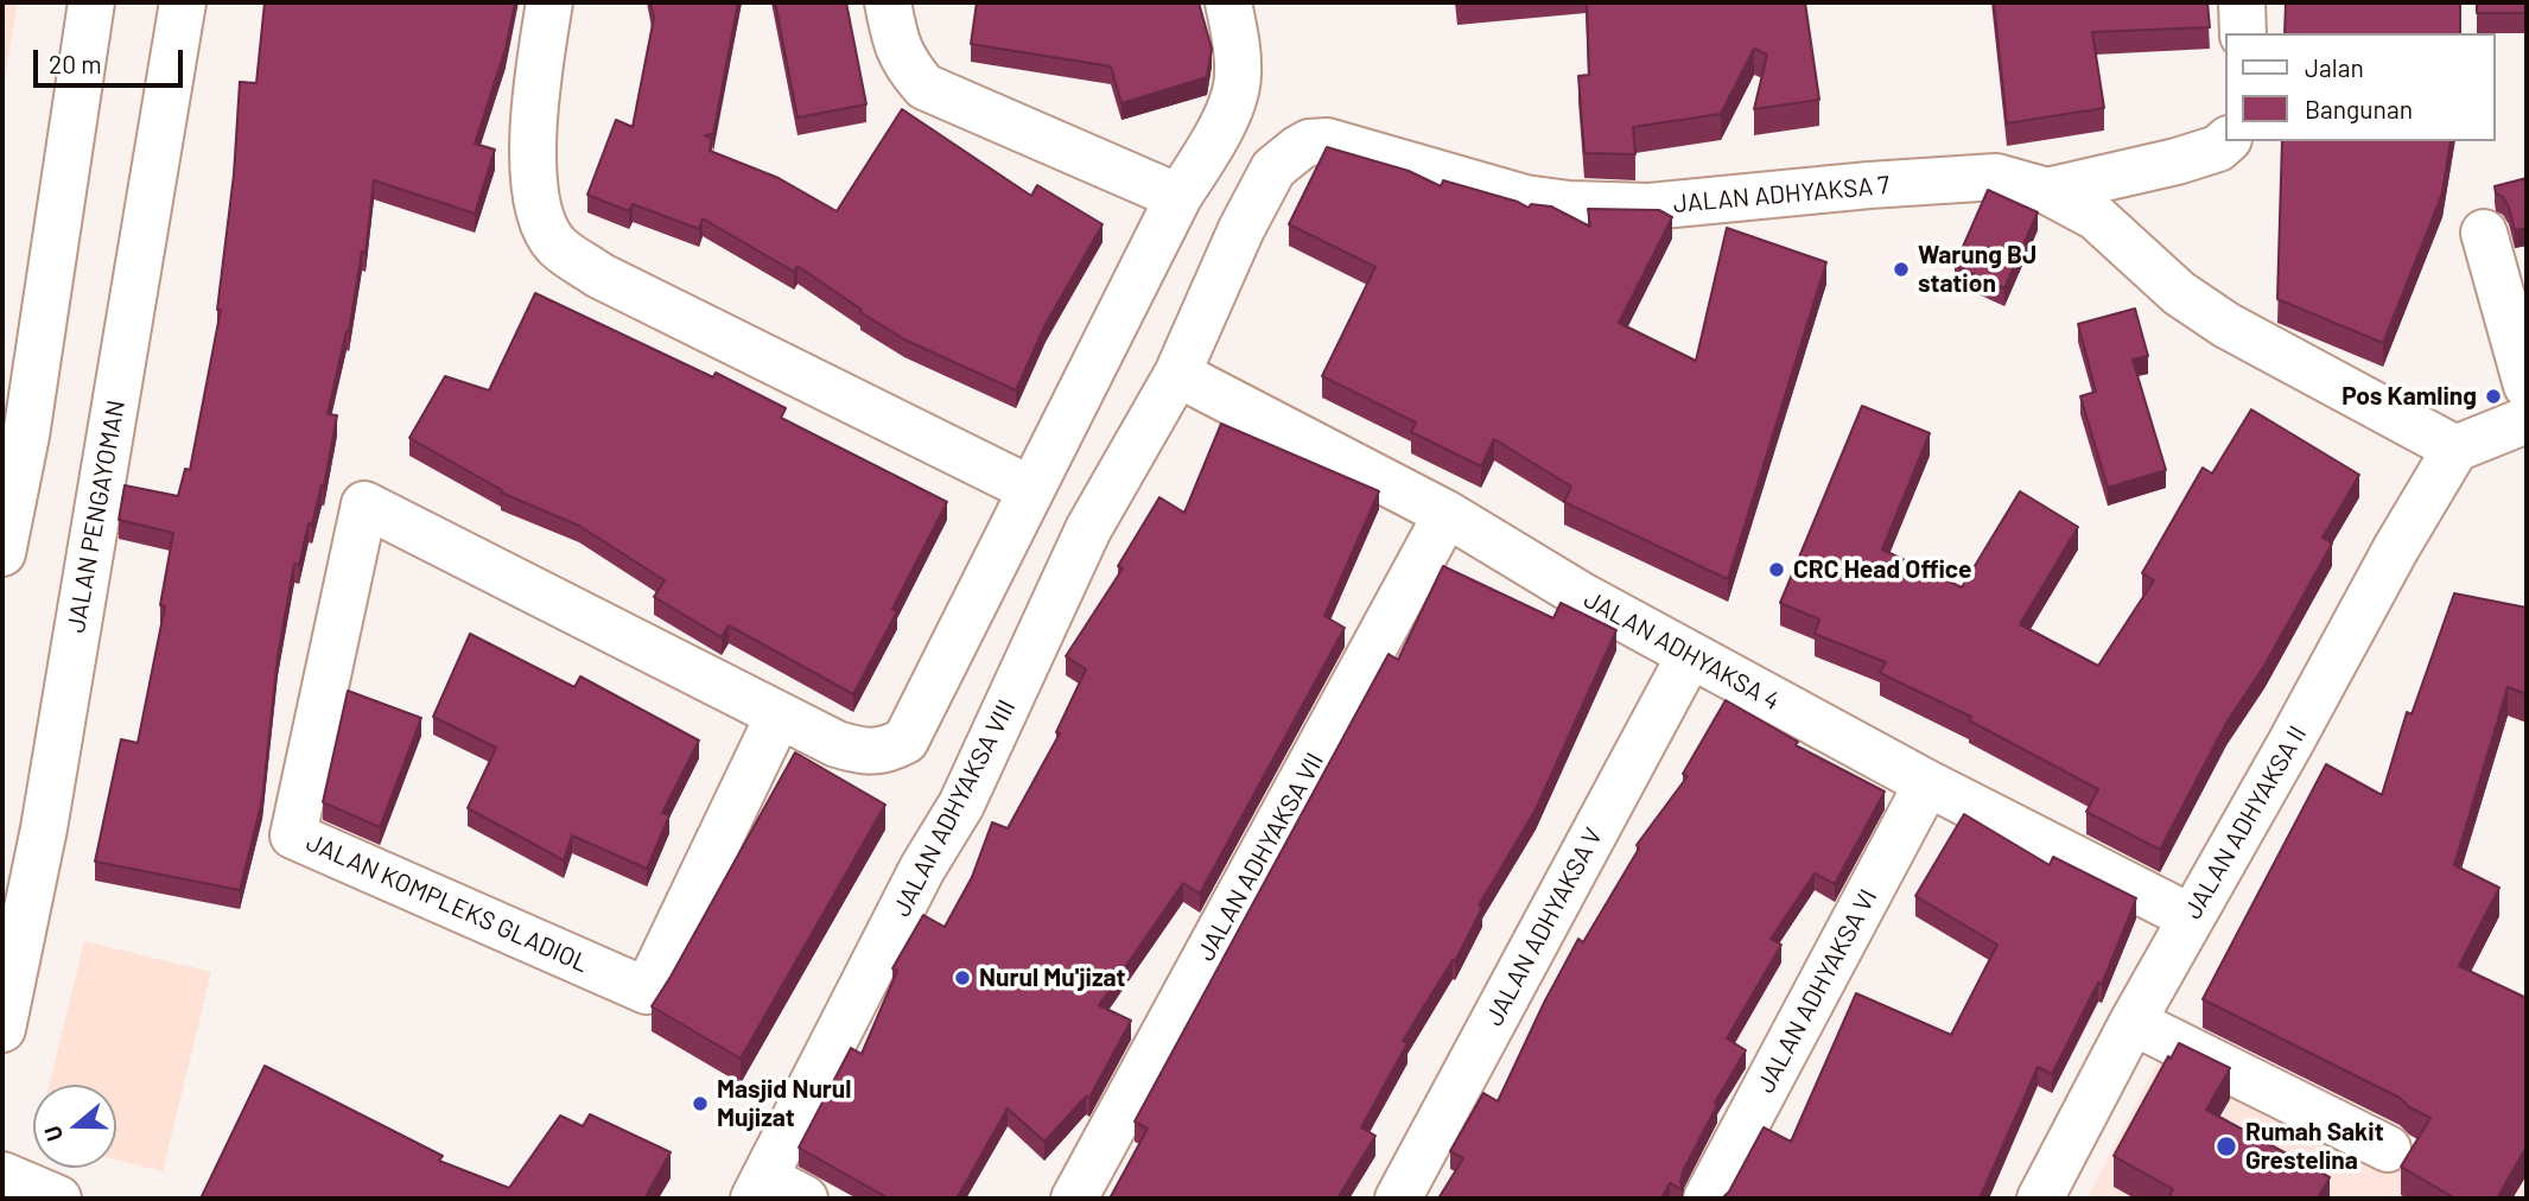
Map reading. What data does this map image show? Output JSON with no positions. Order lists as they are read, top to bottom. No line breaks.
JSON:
{"streets":{"street":["JALAN ADHYAKSA 7","JALAN PENGAYOMAN","JALAN ADHYAKSA 4","JALAN ADHYAKSA VIII","JALAN ADHYAKSA II","JALAN ADHYAKSA VII","JALAN KOMPLEKS GLADIOL","JALAN ADHYAKSA V","JALAN ADHYAKSA VI"]},"crossings":[["JALAN ADHYAKSA 7","JALAN ADHYAKSA 4"],["JALAN ADHYAKSA 7","JALAN ADHYAKSA VIII"],["JALAN ADHYAKSA 7","JALAN ADHYAKSA II"],["JALAN ADHYAKSA 4","JALAN ADHYAKSA VIII"],["JALAN ADHYAKSA 4","JALAN ADHYAKSA II"],["JALAN ADHYAKSA 4","JALAN ADHYAKSA VII"],["JALAN ADHYAKSA 4","JALAN ADHYAKSA V"],["JALAN ADHYAKSA 4","JALAN ADHYAKSA VI"]],"places":["Warung BJ station","Pos Kamling","CRC Head Office","Nurul Mu'jizat","Masjid Nurul Mujizat","Rumah Sakit Grestelina"],"legend":["Jalan","Bangunan"],"scale_bar":"20 m","north":"left"}
